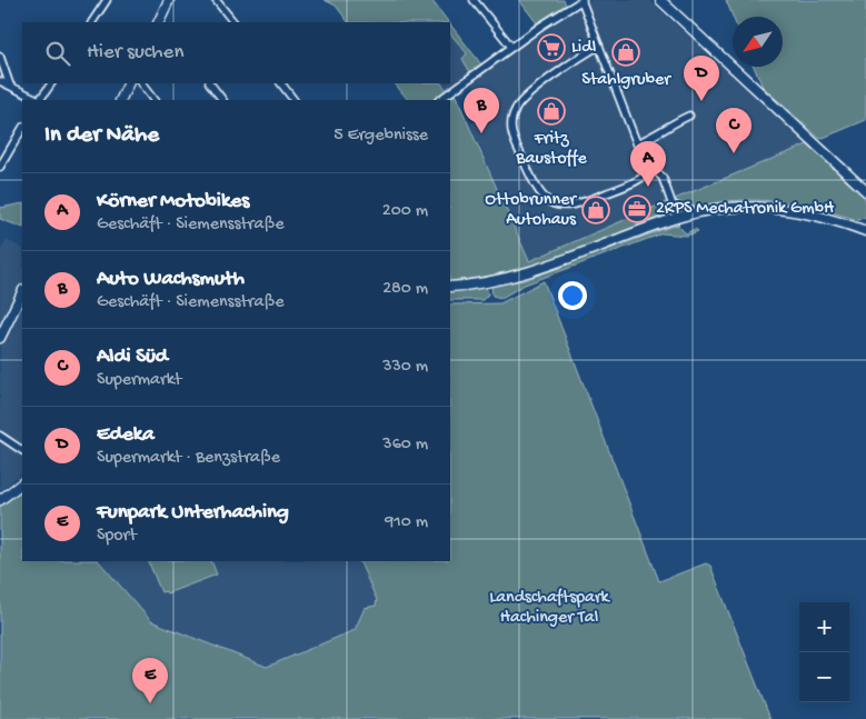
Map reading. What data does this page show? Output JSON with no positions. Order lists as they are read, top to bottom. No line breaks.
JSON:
{"parks":["Landschaftspark Hachinger Tal"],"places":{"supermarket":["Lidl"],"shop":["Stahlgruber","Fritz Baustoffe","Ottobrunner Autohaus"],"office":["2RPS Mechatronik GmbH"]},"north":"bottom left","page":{"search":"Hier suchen","pins":["D","B","C","A","E"],"heading":["In der Nähe","5 Ergebnisse"],"list":[{"mark":"A","name":"Körner Motobikes","note":"Geschäft · Siemensstraße","value":"200 m"},{"mark":"B","name":"Auto Wachsmuth","note":"Geschäft · Siemensstraße","value":"280 m"},{"mark":"C","name":"Aldi Süd","note":"Supermarkt","value":"330 m"},{"mark":"D","name":"Edeka","note":"Supermarkt · Benzstraße","value":"360 m"},{"mark":"E","name":"Funpark Unterhaching","note":"Sport","value":"910 m"}],"map_buttons":["+","−"]}}
